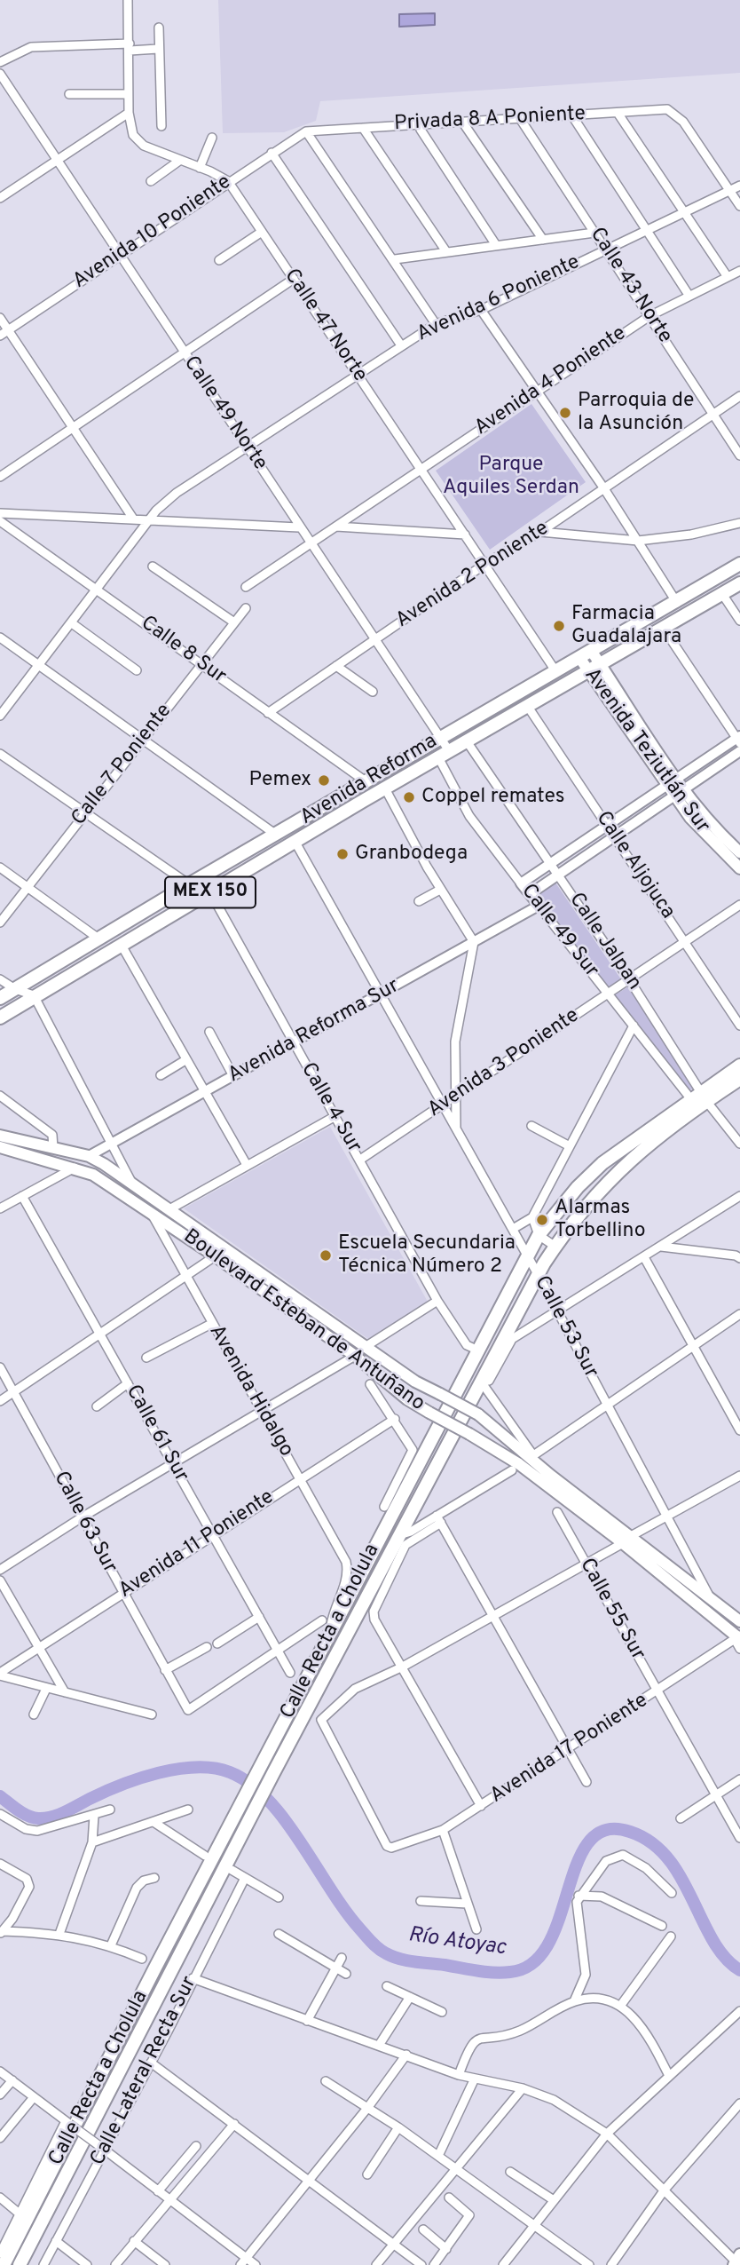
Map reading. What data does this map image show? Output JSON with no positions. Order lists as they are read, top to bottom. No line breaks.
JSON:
{"streets":{"main road":["Avenida Teziutlán Sur","Avenida Reforma","MEX 150","Boulevard Esteban de Antuñano","Calle Recta a Cholula"],"street":["Privada 8 A Poniente","Avenida 10 Poniente","Calle 43 Norte","Avenida 6 Poniente","Calle 47 Norte","Avenida 4 Poniente","Calle 49 Norte","Avenida 2 Poniente","Calle 8 Sur","Calle 7 Poniente","Calle Aljojuca","Calle 49 Sur","Calle Jalpan","Avenida Reforma Sur","Avenida 3 Poniente","Calle 4 Sur","Calle 53 Sur","Avenida Hidalgo","Calle 61 Sur","Calle 63 Sur","Avenida 11 Poniente","Calle 55 Sur","Avenida 17 Poniente","Calle Lateral Recta Sur"]},"crossings":[["Privada 8 A Poniente","Avenida 10 Poniente"],["Privada 8 A Poniente","Calle 43 Norte"],["Privada 8 A Poniente","Avenida 6 Poniente"],["Avenida 10 Poniente","Calle 47 Norte"],["Avenida 10 Poniente","Calle 49 Norte"],["Calle 43 Norte","Avenida 6 Poniente"],["Calle 43 Norte","Avenida 4 Poniente"],["Calle 43 Norte","Avenida 2 Poniente"],["Avenida 6 Poniente","Calle 47 Norte"],["Avenida 6 Poniente","Calle 49 Norte"],["Avenida 6 Poniente","Calle 8 Sur"],["Calle 47 Norte","Avenida 4 Poniente"],["Calle 47 Norte","Avenida 2 Poniente"],["Calle 47 Norte","Avenida Reforma"],["Avenida 4 Poniente","Calle 49 Norte"],["Calle 49 Norte","Avenida 2 Poniente"],["Calle 49 Norte","Avenida Reforma"],["Calle 49 Norte","Calle 49 Sur"],["Avenida 2 Poniente","Calle 8 Sur"],["Calle 8 Sur","Calle 7 Poniente"],["Calle 8 Sur","Avenida Reforma"],["Avenida Teziutlán Sur","Avenida Reforma"],["Avenida Reforma","Calle Aljojuca"],["Avenida Reforma","Calle 49 Sur"],["Avenida Reforma","Calle Jalpan"],["Avenida Reforma","Calle 4 Sur"],["Avenida Reforma","Calle 53 Sur"],["Calle Aljojuca","Avenida 3 Poniente"],["Calle 49 Sur","Calle Jalpan"],["Calle 49 Sur","Avenida Reforma Sur"],["Calle 49 Sur","Avenida 3 Poniente"],["Calle 49 Sur","Calle Recta a Cholula"],["Calle Jalpan","Avenida 3 Poniente"],["Calle Jalpan","Calle Recta a Cholula"],["Avenida Reforma Sur","Calle 4 Sur"],["Avenida Reforma Sur","Boulevard Esteban de Antuñano"],["Avenida Reforma Sur","Calle 53 Sur"],["Avenida 3 Poniente","Calle 4 Sur"],["Avenida 3 Poniente","Calle 53 Sur"],["Calle 4 Sur","Calle Recta a Cholula"],["Boulevard Esteban de Antuñano","Calle 53 Sur"],["Boulevard Esteban de Antuñano","Avenida Hidalgo"],["Boulevard Esteban de Antuñano","Avenida 17 Poniente"],["Calle 53 Sur","Calle Recta a Cholula"],["Avenida Hidalgo","Avenida 11 Poniente"],["Avenida Hidalgo","Calle Recta a Cholula"],["Calle 61 Sur","Calle 63 Sur"],["Calle 61 Sur","Avenida 11 Poniente"],["Calle 63 Sur","Avenida 11 Poniente"],["Calle 55 Sur","Avenida 17 Poniente"]],"water":["Río Atoyac"],"parks":["Parque Aquiles Serdan"],"places":["Parroquia de la Asunción","Farmacia Guadalajara","Pemex","Coppel remates","Granbodega","Alarmas Torbellino","Escuela Secundaria Técnica Número 2"]}
